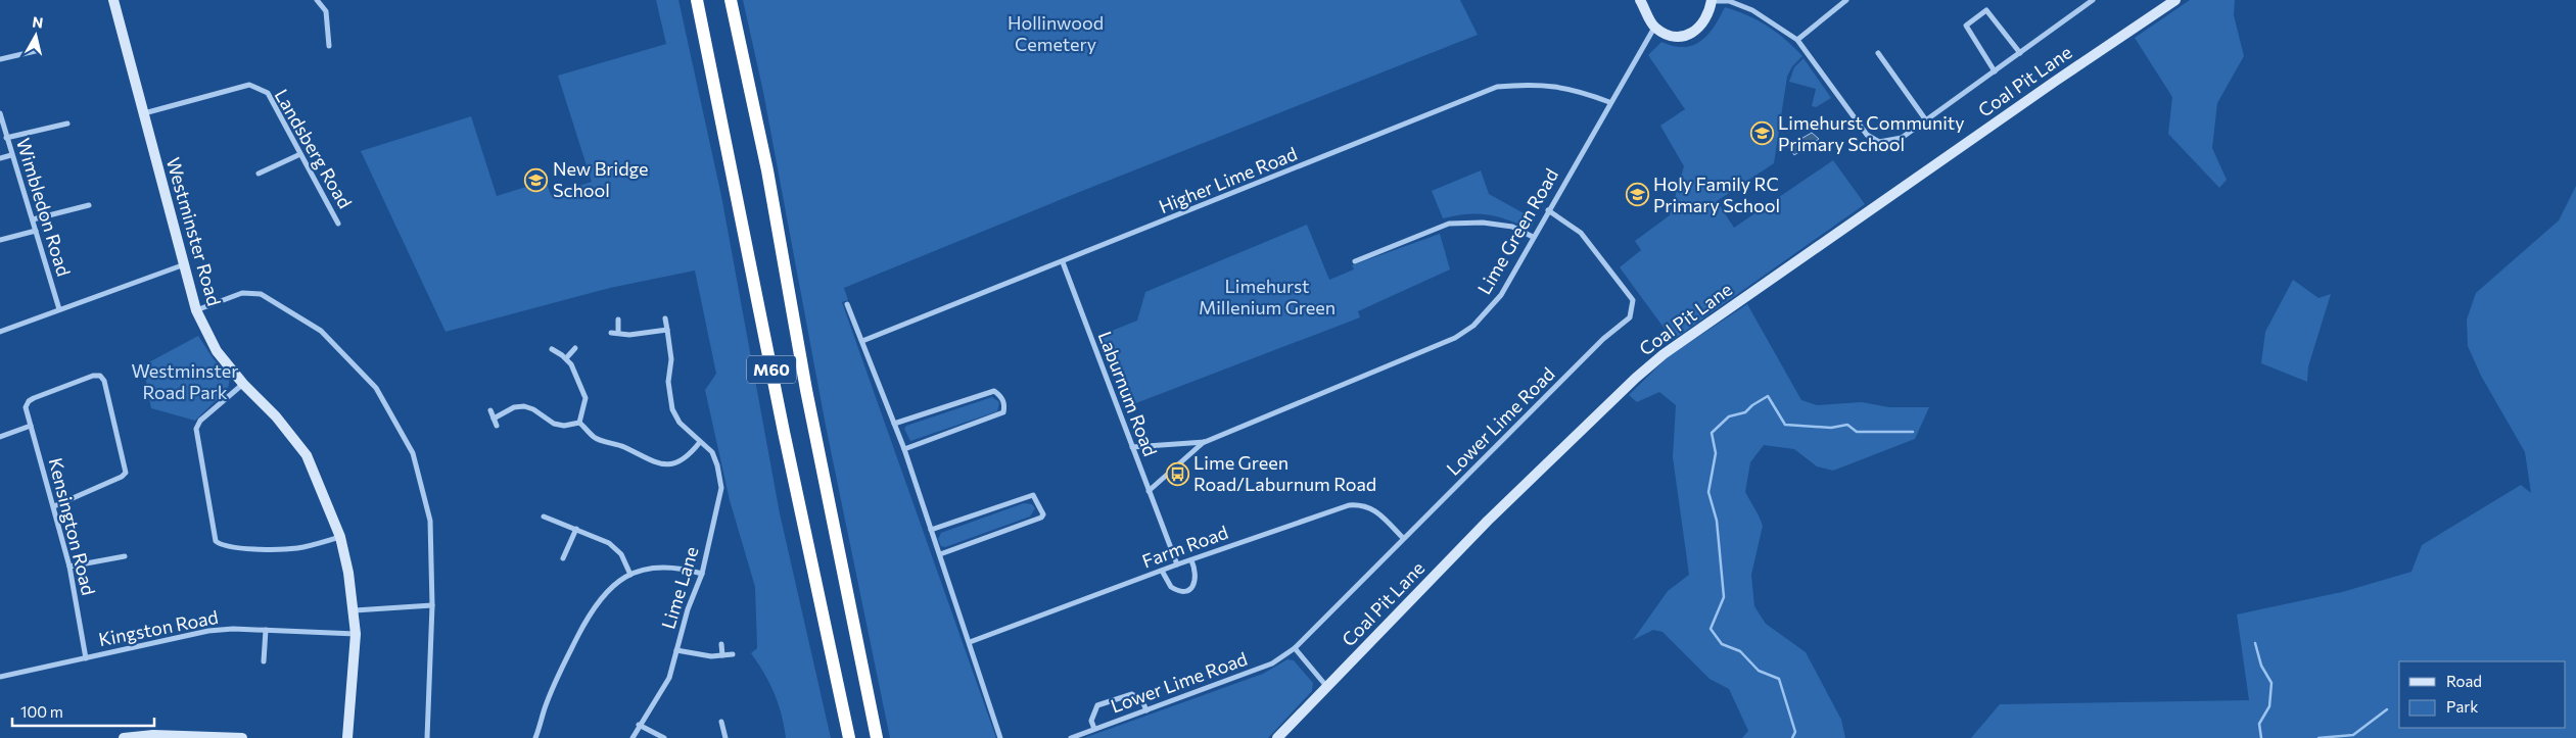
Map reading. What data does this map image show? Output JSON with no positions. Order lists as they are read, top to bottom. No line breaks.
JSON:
{"streets":{"highway":["M60"],"street":["Coal Pit Lane","Landsberg Road","Higher Lime Road","Wimbledon Road","Westminster Road","Lime Green Road","Laburnum Road","Lower Lime Road","Kensington Road","Farm Road","Lime Lane","Kingston Road"]},"crossings":[["Landsberg Road","Westminster Road"],["Higher Lime Road","Lime Green Road"],["Higher Lime Road","Laburnum Road"],["Westminster Road","Kingston Road"],["Lime Green Road","Laburnum Road"],["Lime Green Road","Lower Lime Road"],["Laburnum Road","Farm Road"],["Lower Lime Road","Farm Road"],["Kensington Road","Kingston Road"]],"parks":["Hollinwood Cemetery","Limehurst Millenium Green","Westminster Road Park"],"places":{"school or university":["Limehurst Community Primary School","New Bridge School","Holy Family RC Primary School"],"bus stop":["Lime Green Road/Laburnum Road"]},"legend":["Road","Park"],"scale_bar":"100 m","north":"top"}
